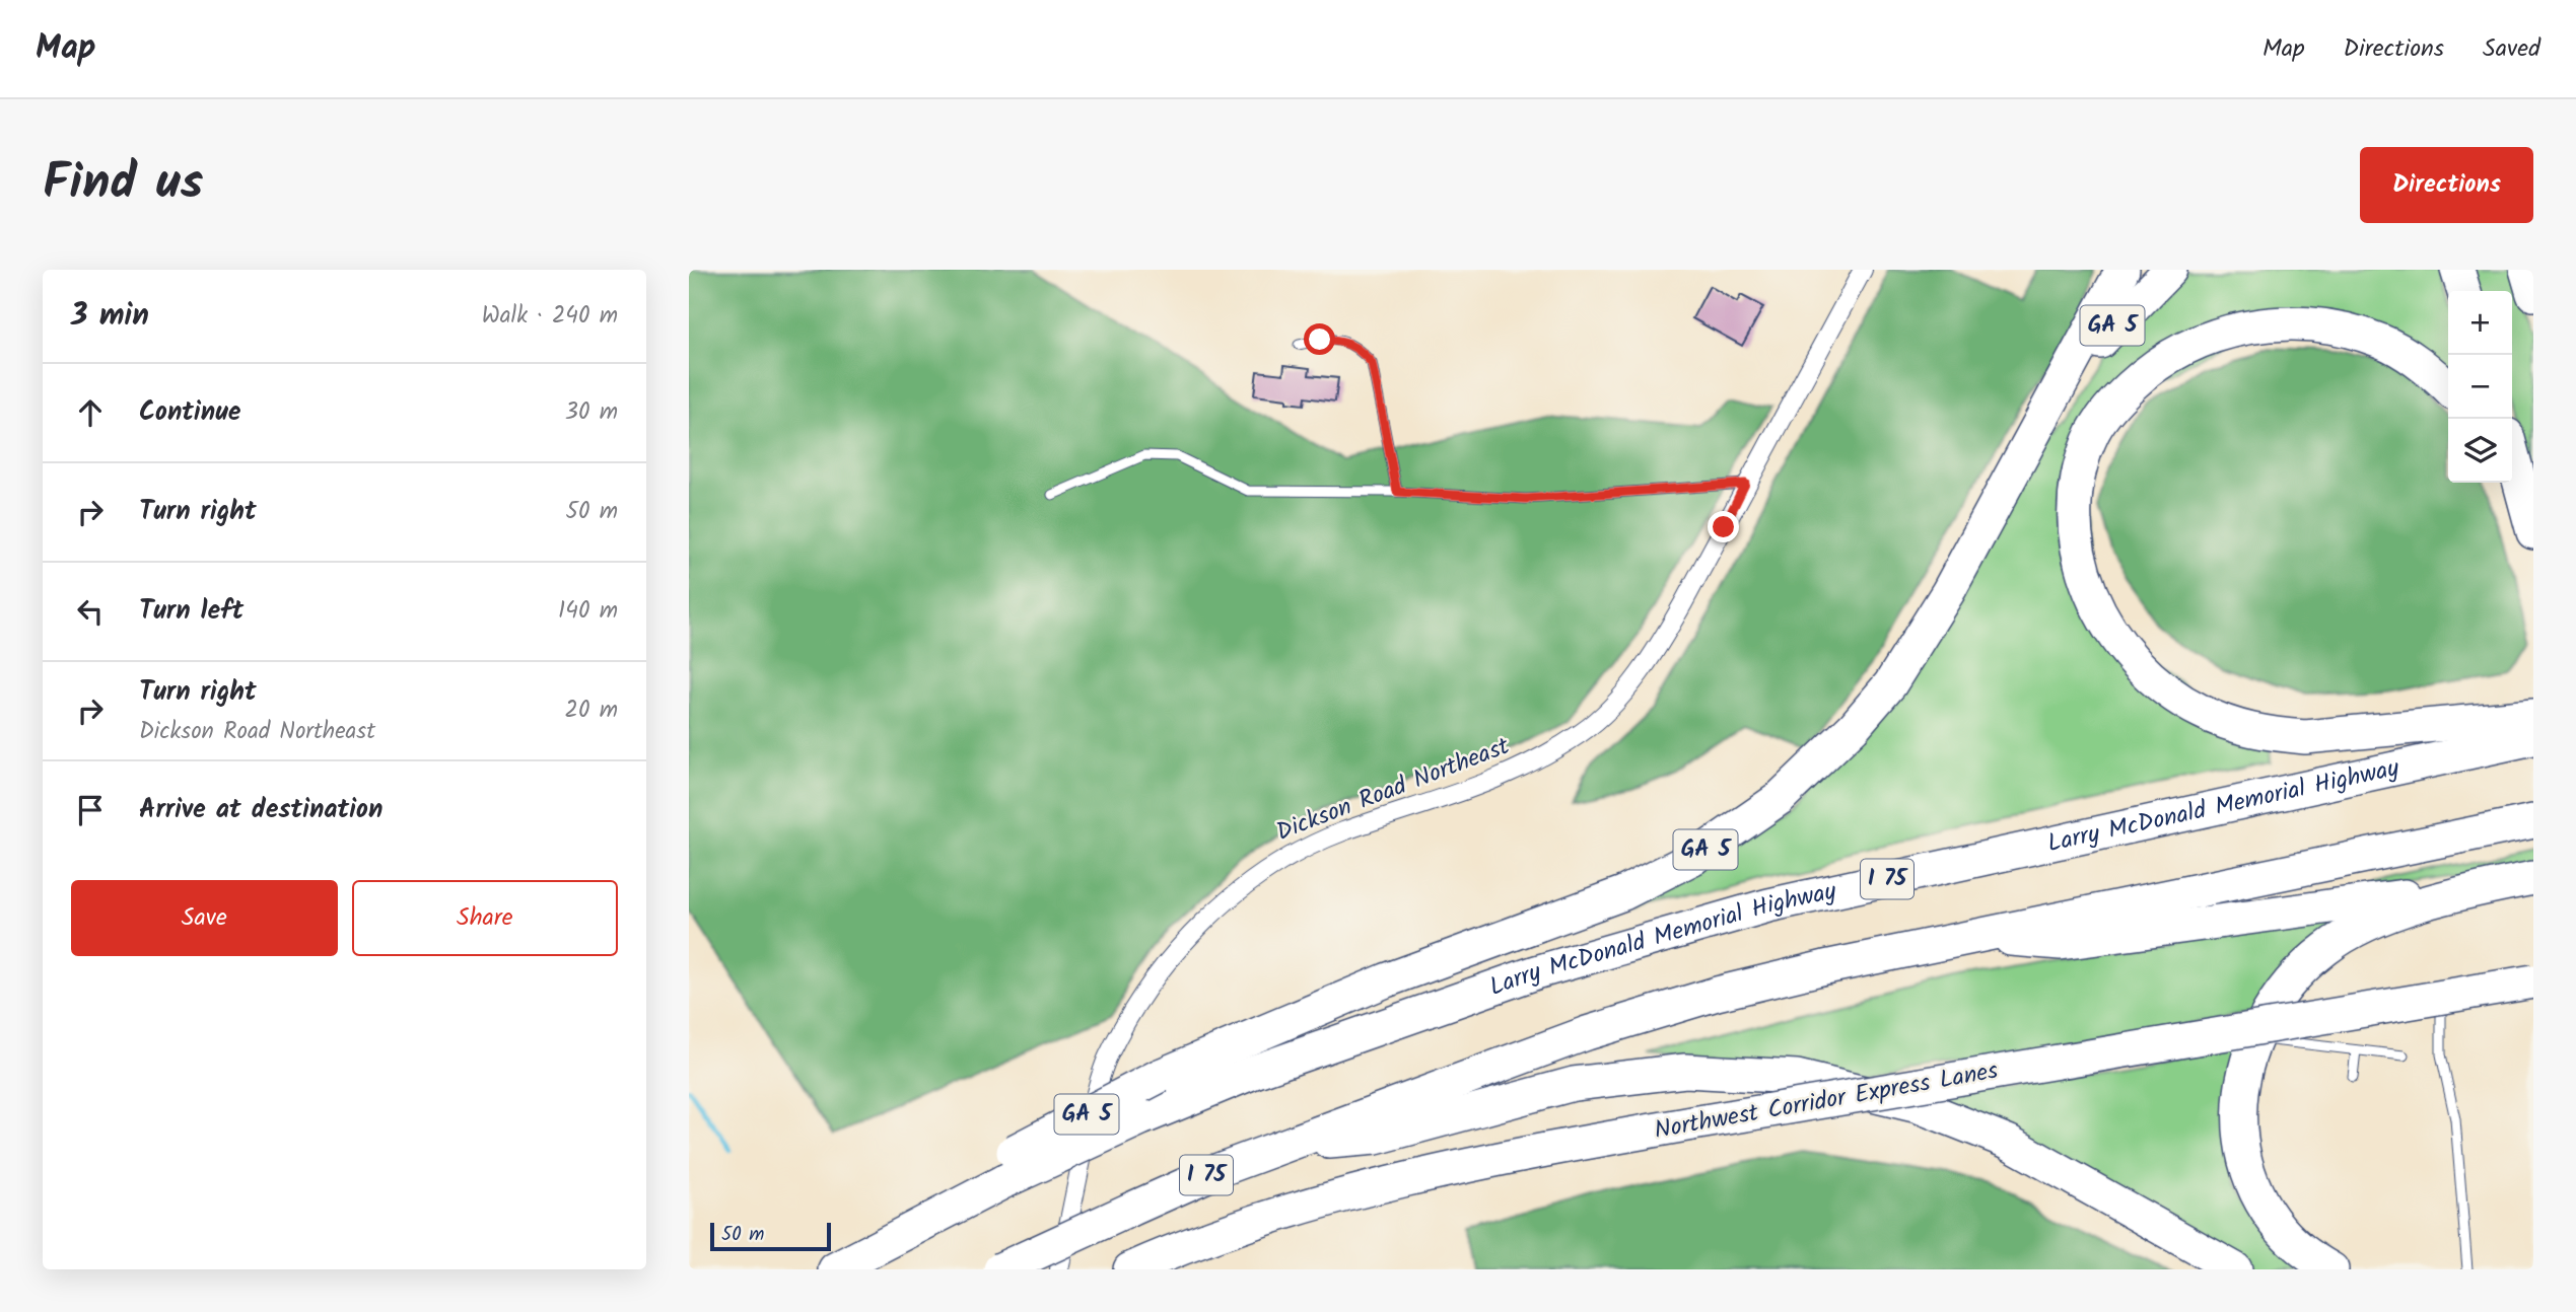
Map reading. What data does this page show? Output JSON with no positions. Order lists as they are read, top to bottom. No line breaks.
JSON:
{"streets":{"highway":["GA 5","Larry McDonald Memorial Highway","I 75","Northwest Corridor Express Lanes"],"street":["Dickson Road Northeast"]},"crossings":[["GA 5","Larry McDonald Memorial Highway"]],"scale_bar":"50 m","page":{"header":"Map","nav":["Map","Directions","Saved"],"title":"Find us","buttons":["Directions",["Save","Share"]],"heading":["3 min","Walk · 240 m"],"map_buttons":["+","−"],"list":[["Continue","30 m"],["Turn right","50 m"],["Turn left","140 m"],["Turn right","Dickson Road Northeast","20 m"],"Arrive at destination"],"scale":"50 m"}}
